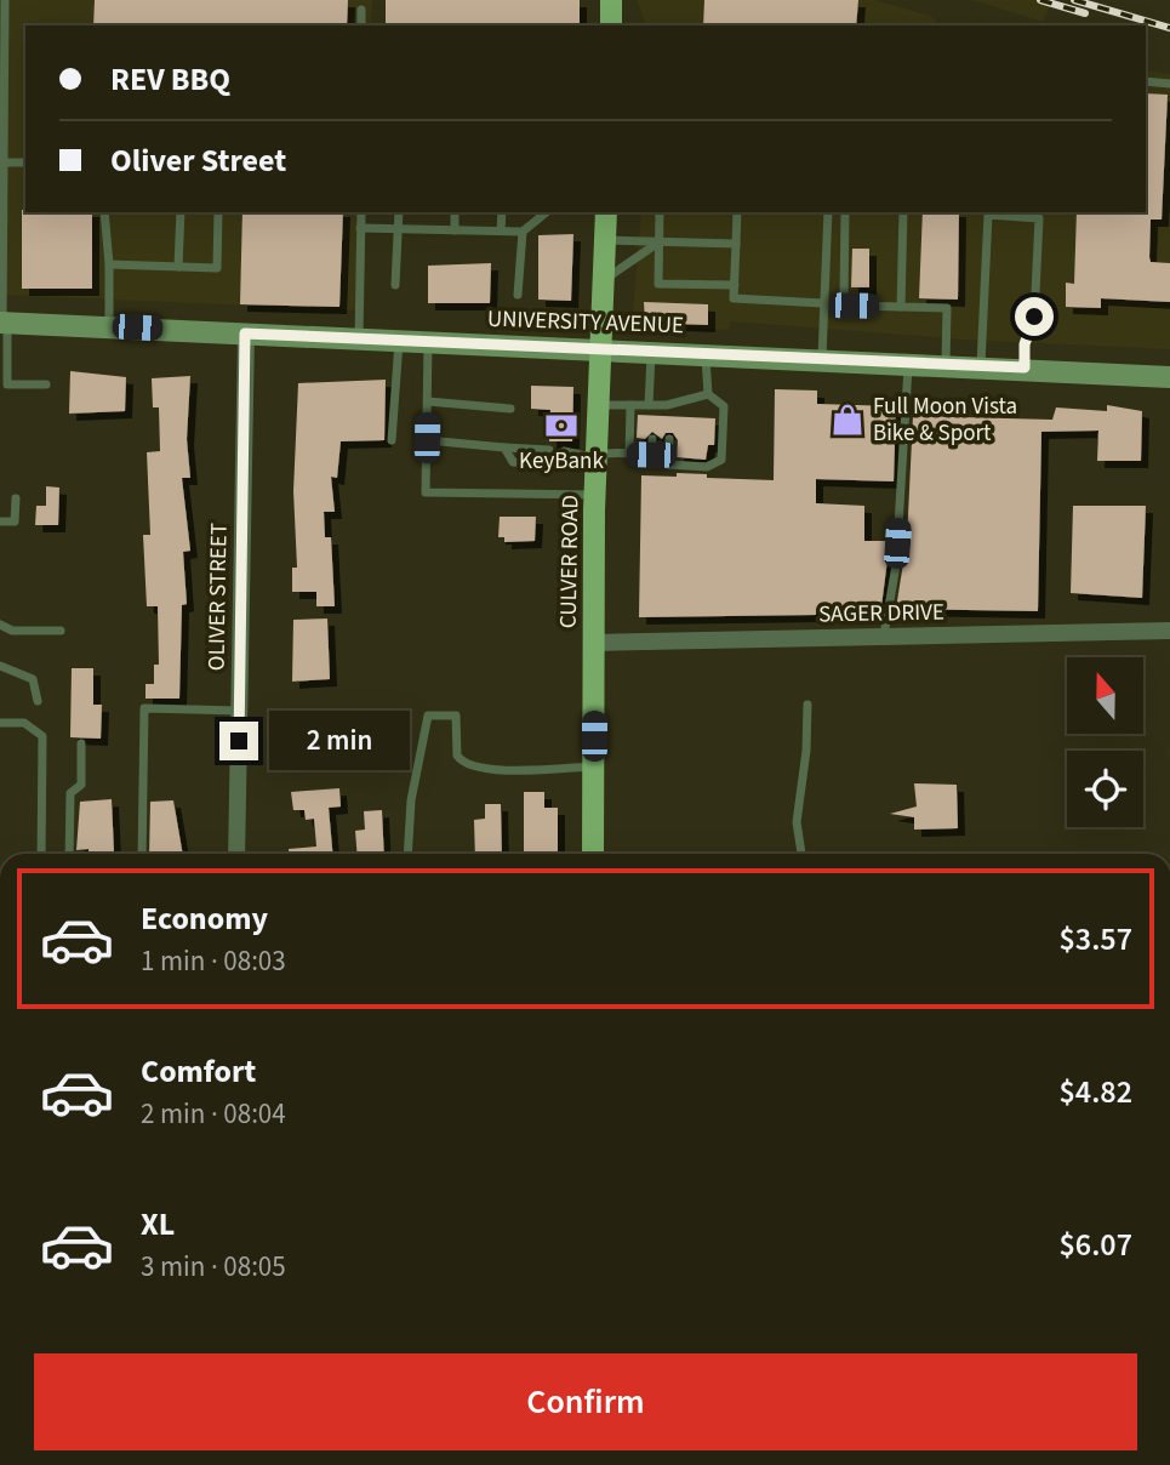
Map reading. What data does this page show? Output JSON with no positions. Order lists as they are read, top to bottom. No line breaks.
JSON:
{"streets":{"main road":["UNIVERSITY AVENUE","CULVER ROAD"],"street":["OLIVER STREET","SAGER DRIVE"]},"crossings":[["UNIVERSITY AVENUE","CULVER ROAD"],["UNIVERSITY AVENUE","OLIVER STREET"],["CULVER ROAD","SAGER DRIVE"]],"places":{"shop":["Full Moon Vista Bike & Sport"],"bank":["KeyBank"]},"north":"top","page":{"banner":["REV BBQ","Oliver Street"],"bubble":"2 min","list":[{"name":"Economy","note":"1 min · 08:03","value":"$3.57"},{"name":"Comfort","note":"2 min · 08:04","value":"$4.82"},{"name":"XL","note":"3 min · 08:05","value":"$6.07"}],"buttons":"Confirm"}}
